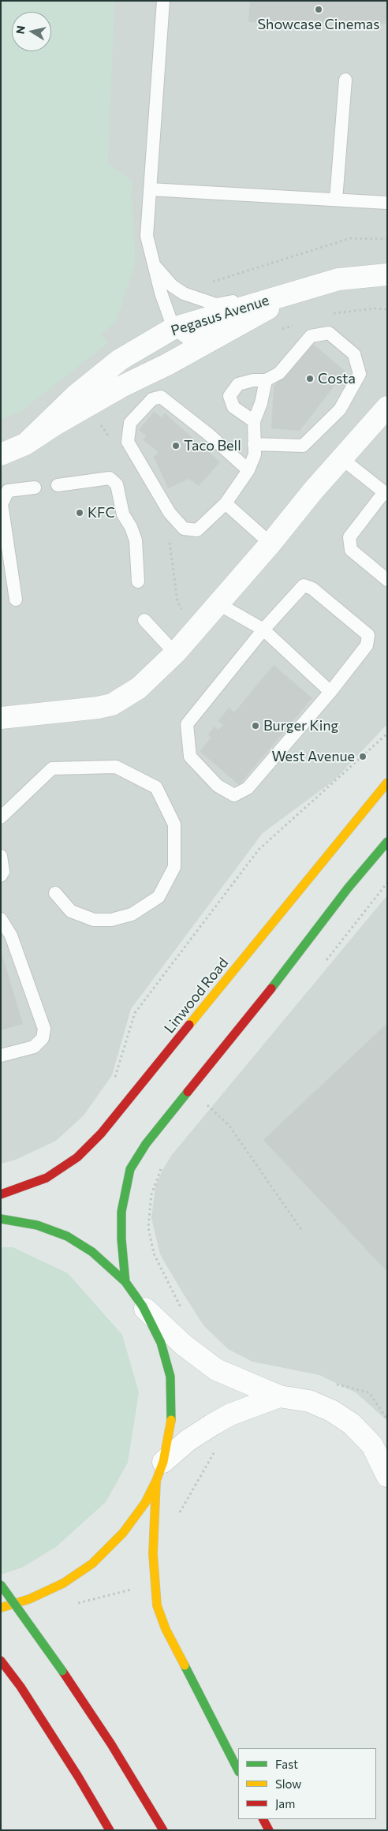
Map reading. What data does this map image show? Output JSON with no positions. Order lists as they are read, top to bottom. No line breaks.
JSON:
{"streets":{"main road":["Linwood Road"],"street":["Pegasus Avenue"]},"places":["Showcase Cinemas","Costa","Taco Bell","KFC","Burger King","West Avenue"],"legend":["Fast","Slow","Jam"],"north":"left"}
